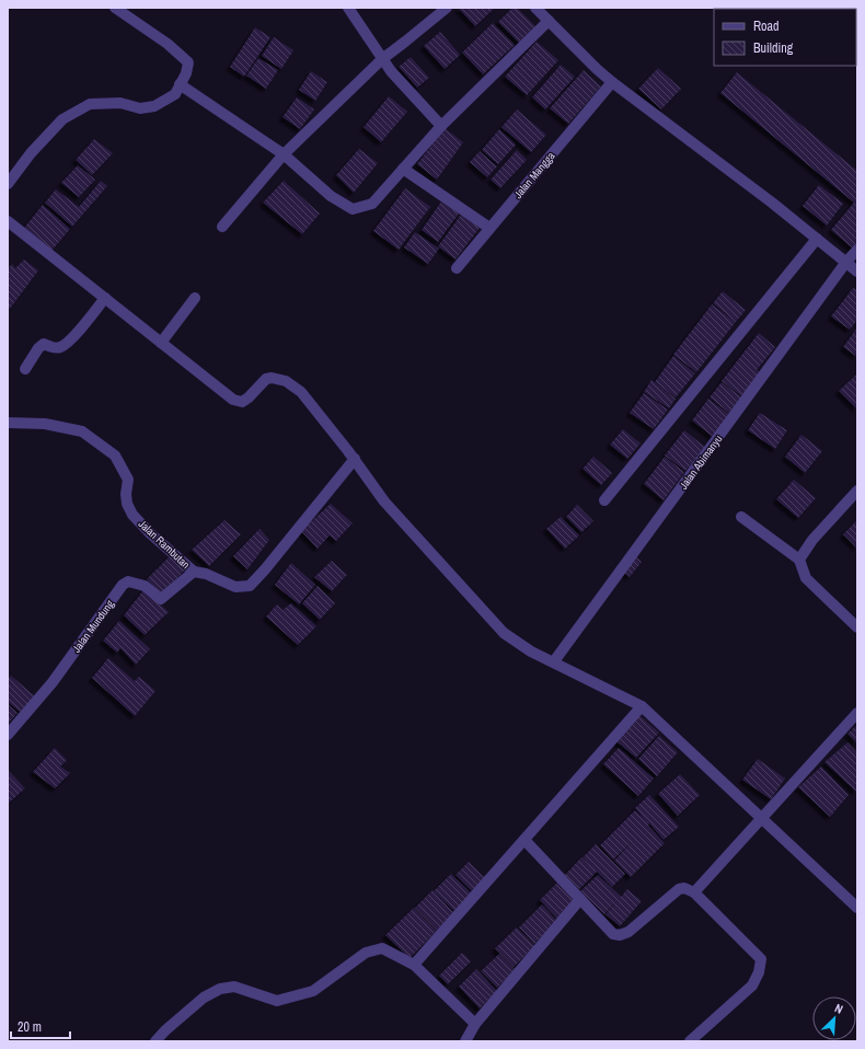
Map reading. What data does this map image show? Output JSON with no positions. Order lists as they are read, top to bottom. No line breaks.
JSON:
{"streets":{"street":["Jalan Mangga","Jalan Abimanyu","Jalan Rambutan","Jalan Mundung"]},"crossings":[["Jalan Rambutan","Jalan Mundung"]],"legend":["Road","Building"],"scale_bar":"20 m","north":"top right"}
